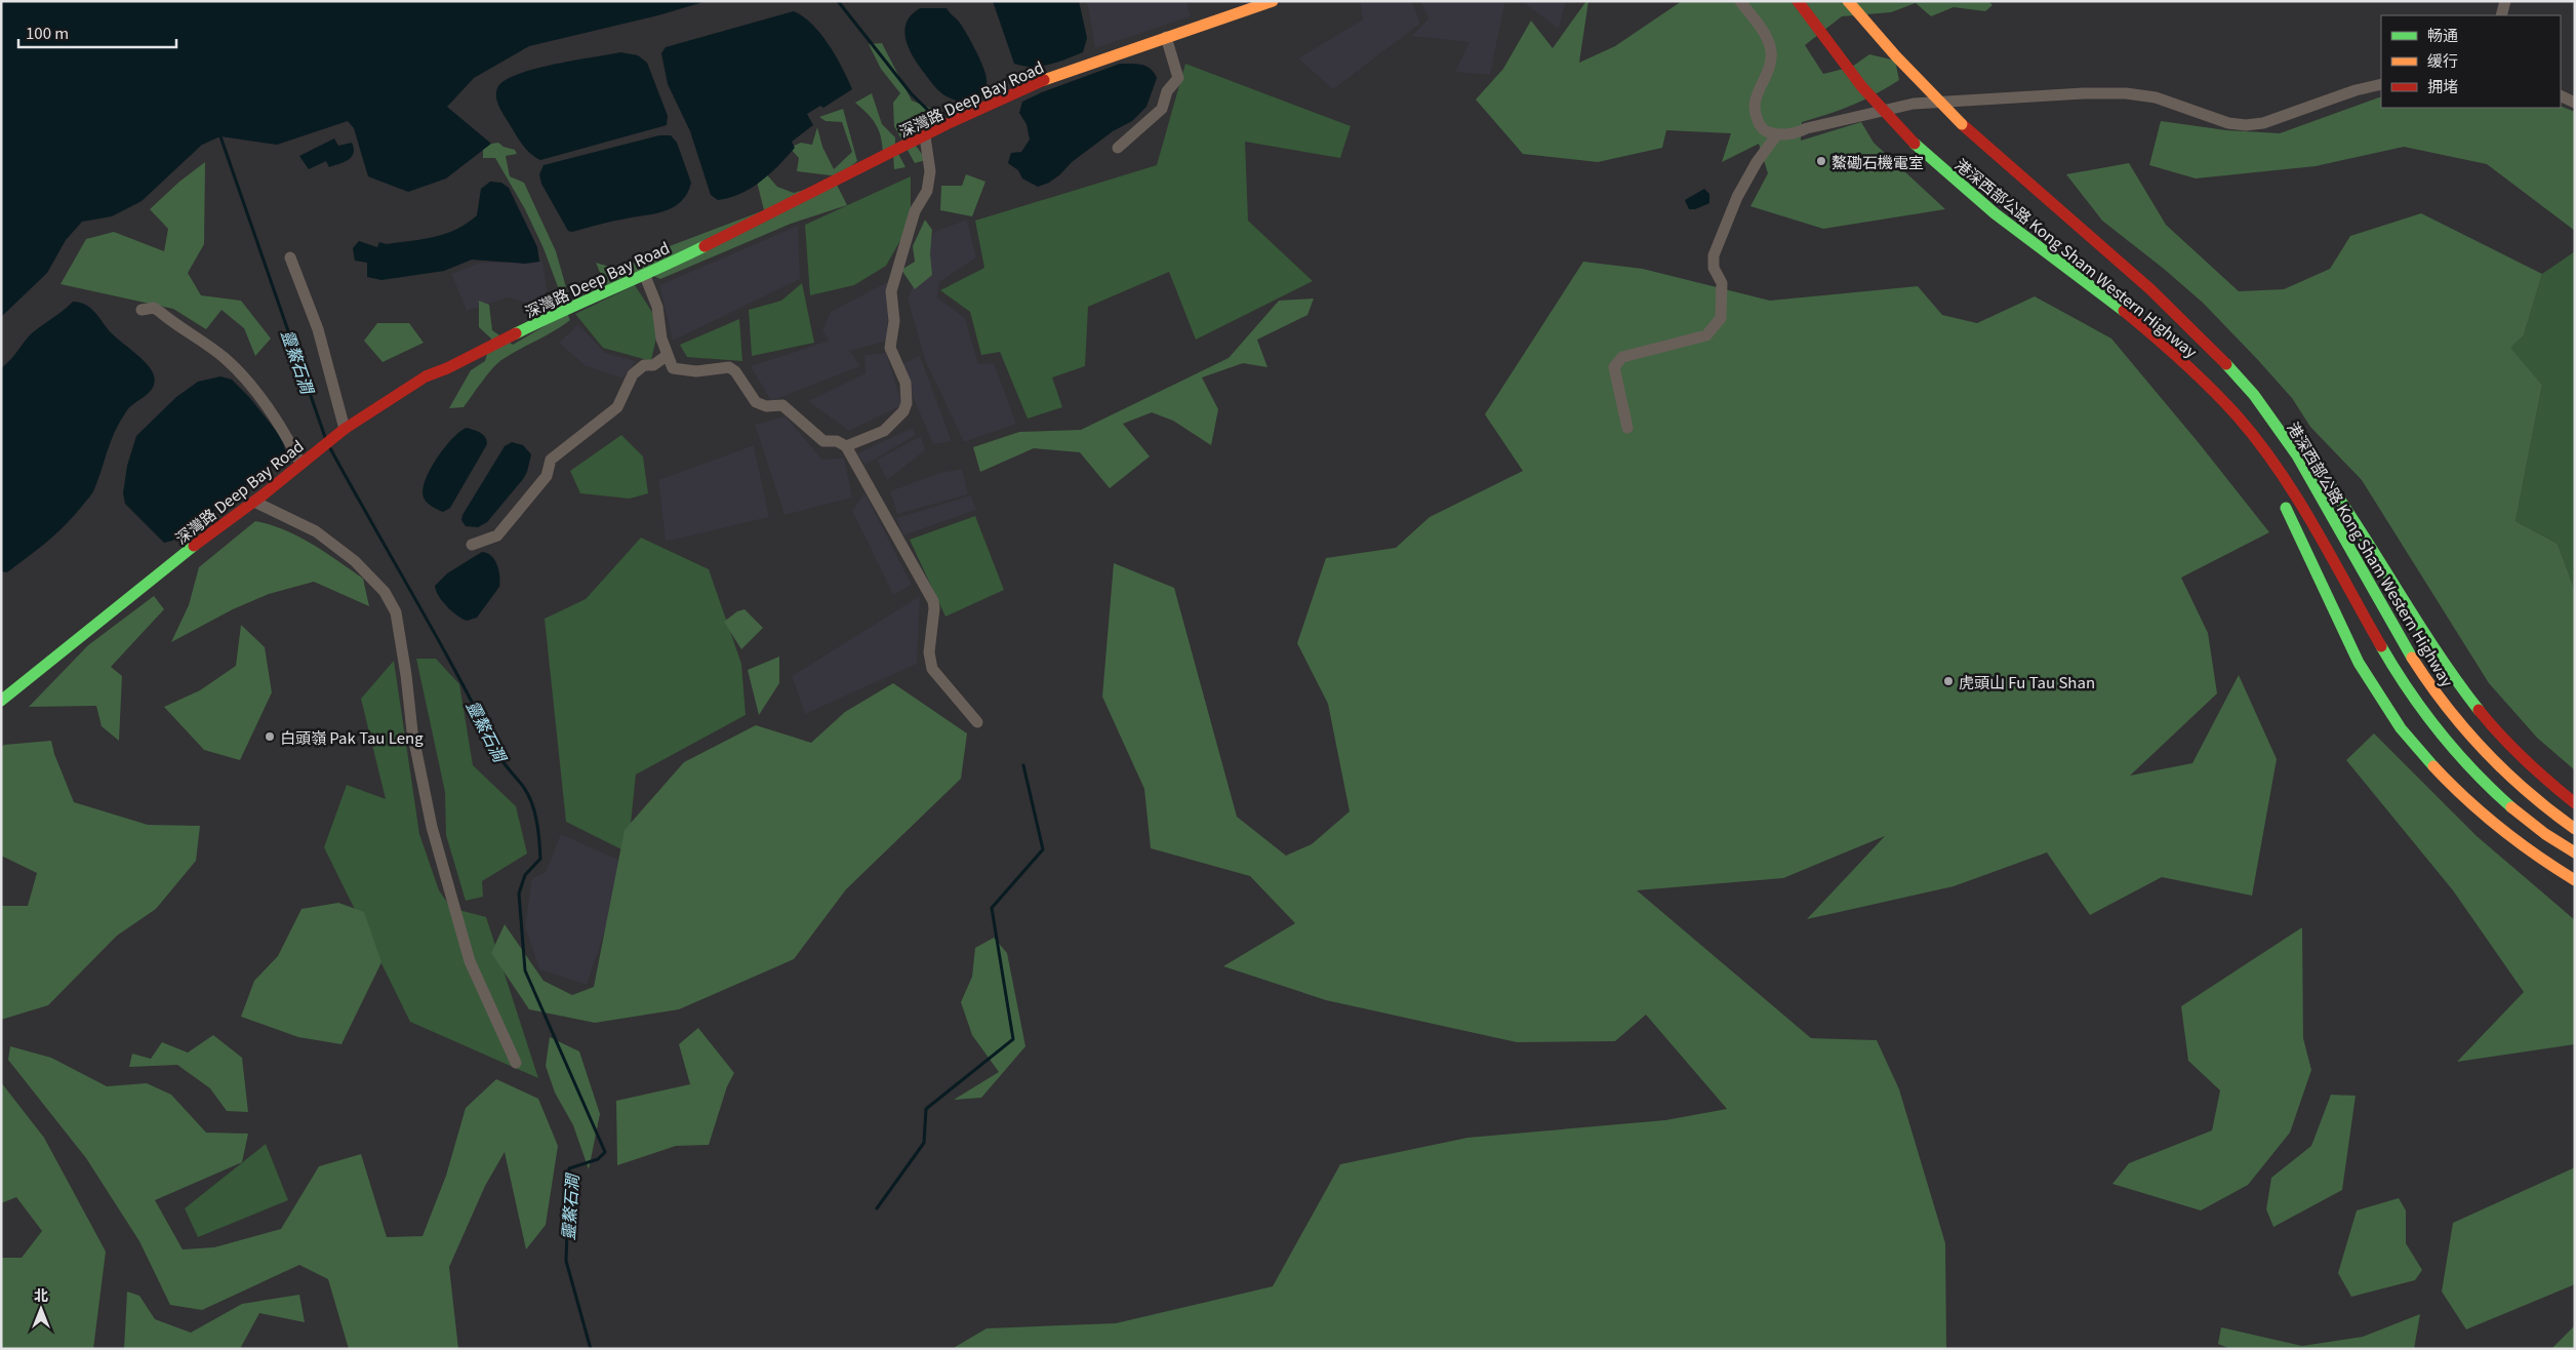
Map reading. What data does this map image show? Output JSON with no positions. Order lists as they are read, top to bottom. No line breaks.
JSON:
{"streets":{"main road":["深灣路 Deep Bay Road","港深西部公路 Kong Sham Western Highway"]},"water":["靈鰲石澗"],"places":["鰲磡石機電室","虎頭山 Fu Tau Shan","白頭嶺 Pak Tau Leng"],"legend":["畅通","缓行","拥堵"],"scale_bar":"100 m","north":"top"}
